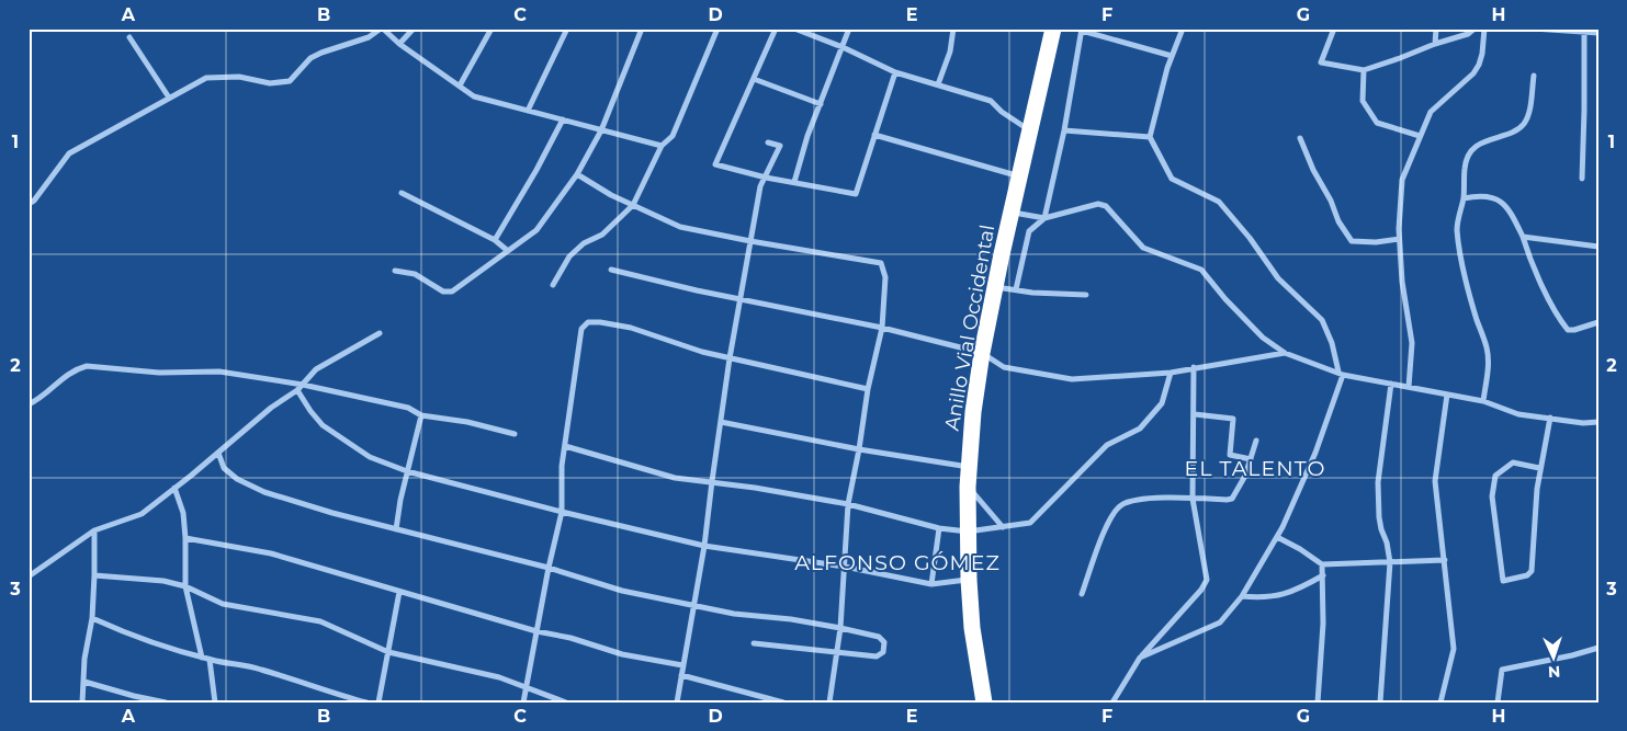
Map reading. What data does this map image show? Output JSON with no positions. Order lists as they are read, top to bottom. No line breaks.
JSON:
{"streets":{"highway":["Anillo Vial Occidental"]},"districts":["EL TALENTO","ALFONSO GÓMEZ"],"north":"bottom","grid":{"columns":["A","B","C","D","E","F","G","H"],"rows":["1","2","3"]}}
